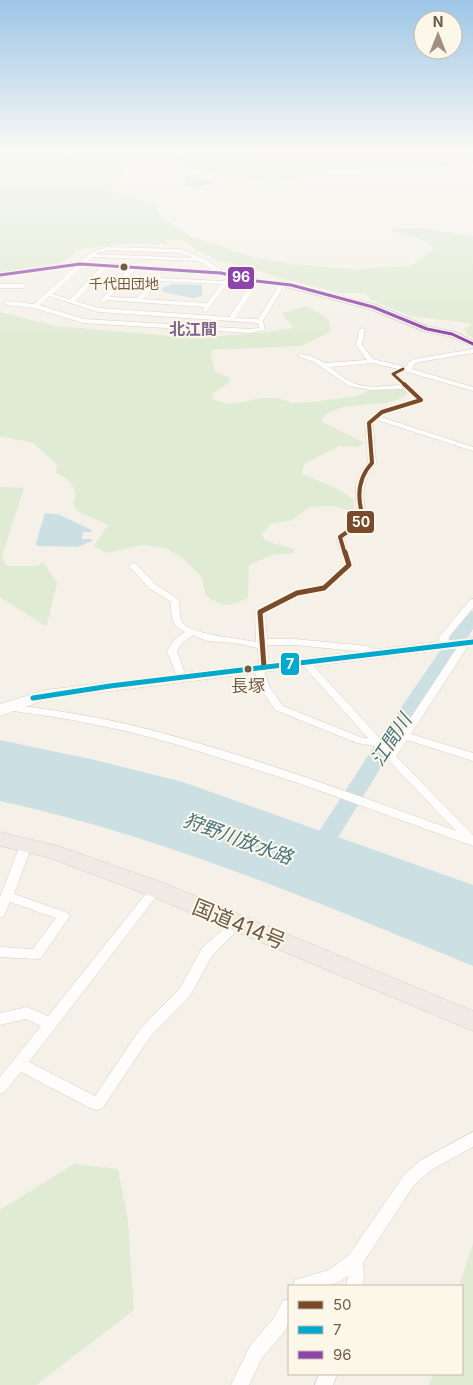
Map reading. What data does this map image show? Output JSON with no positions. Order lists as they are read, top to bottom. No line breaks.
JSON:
{"streets":{"highway":["国道414号"]},"districts":["北江間"],"water":["江間川","狩野川放水路"],"places":["千代田団地","長塚"],"lines":["transit line 96","transit line 50","transit line 7"],"legend":["50","7","96"],"north":"top"}
